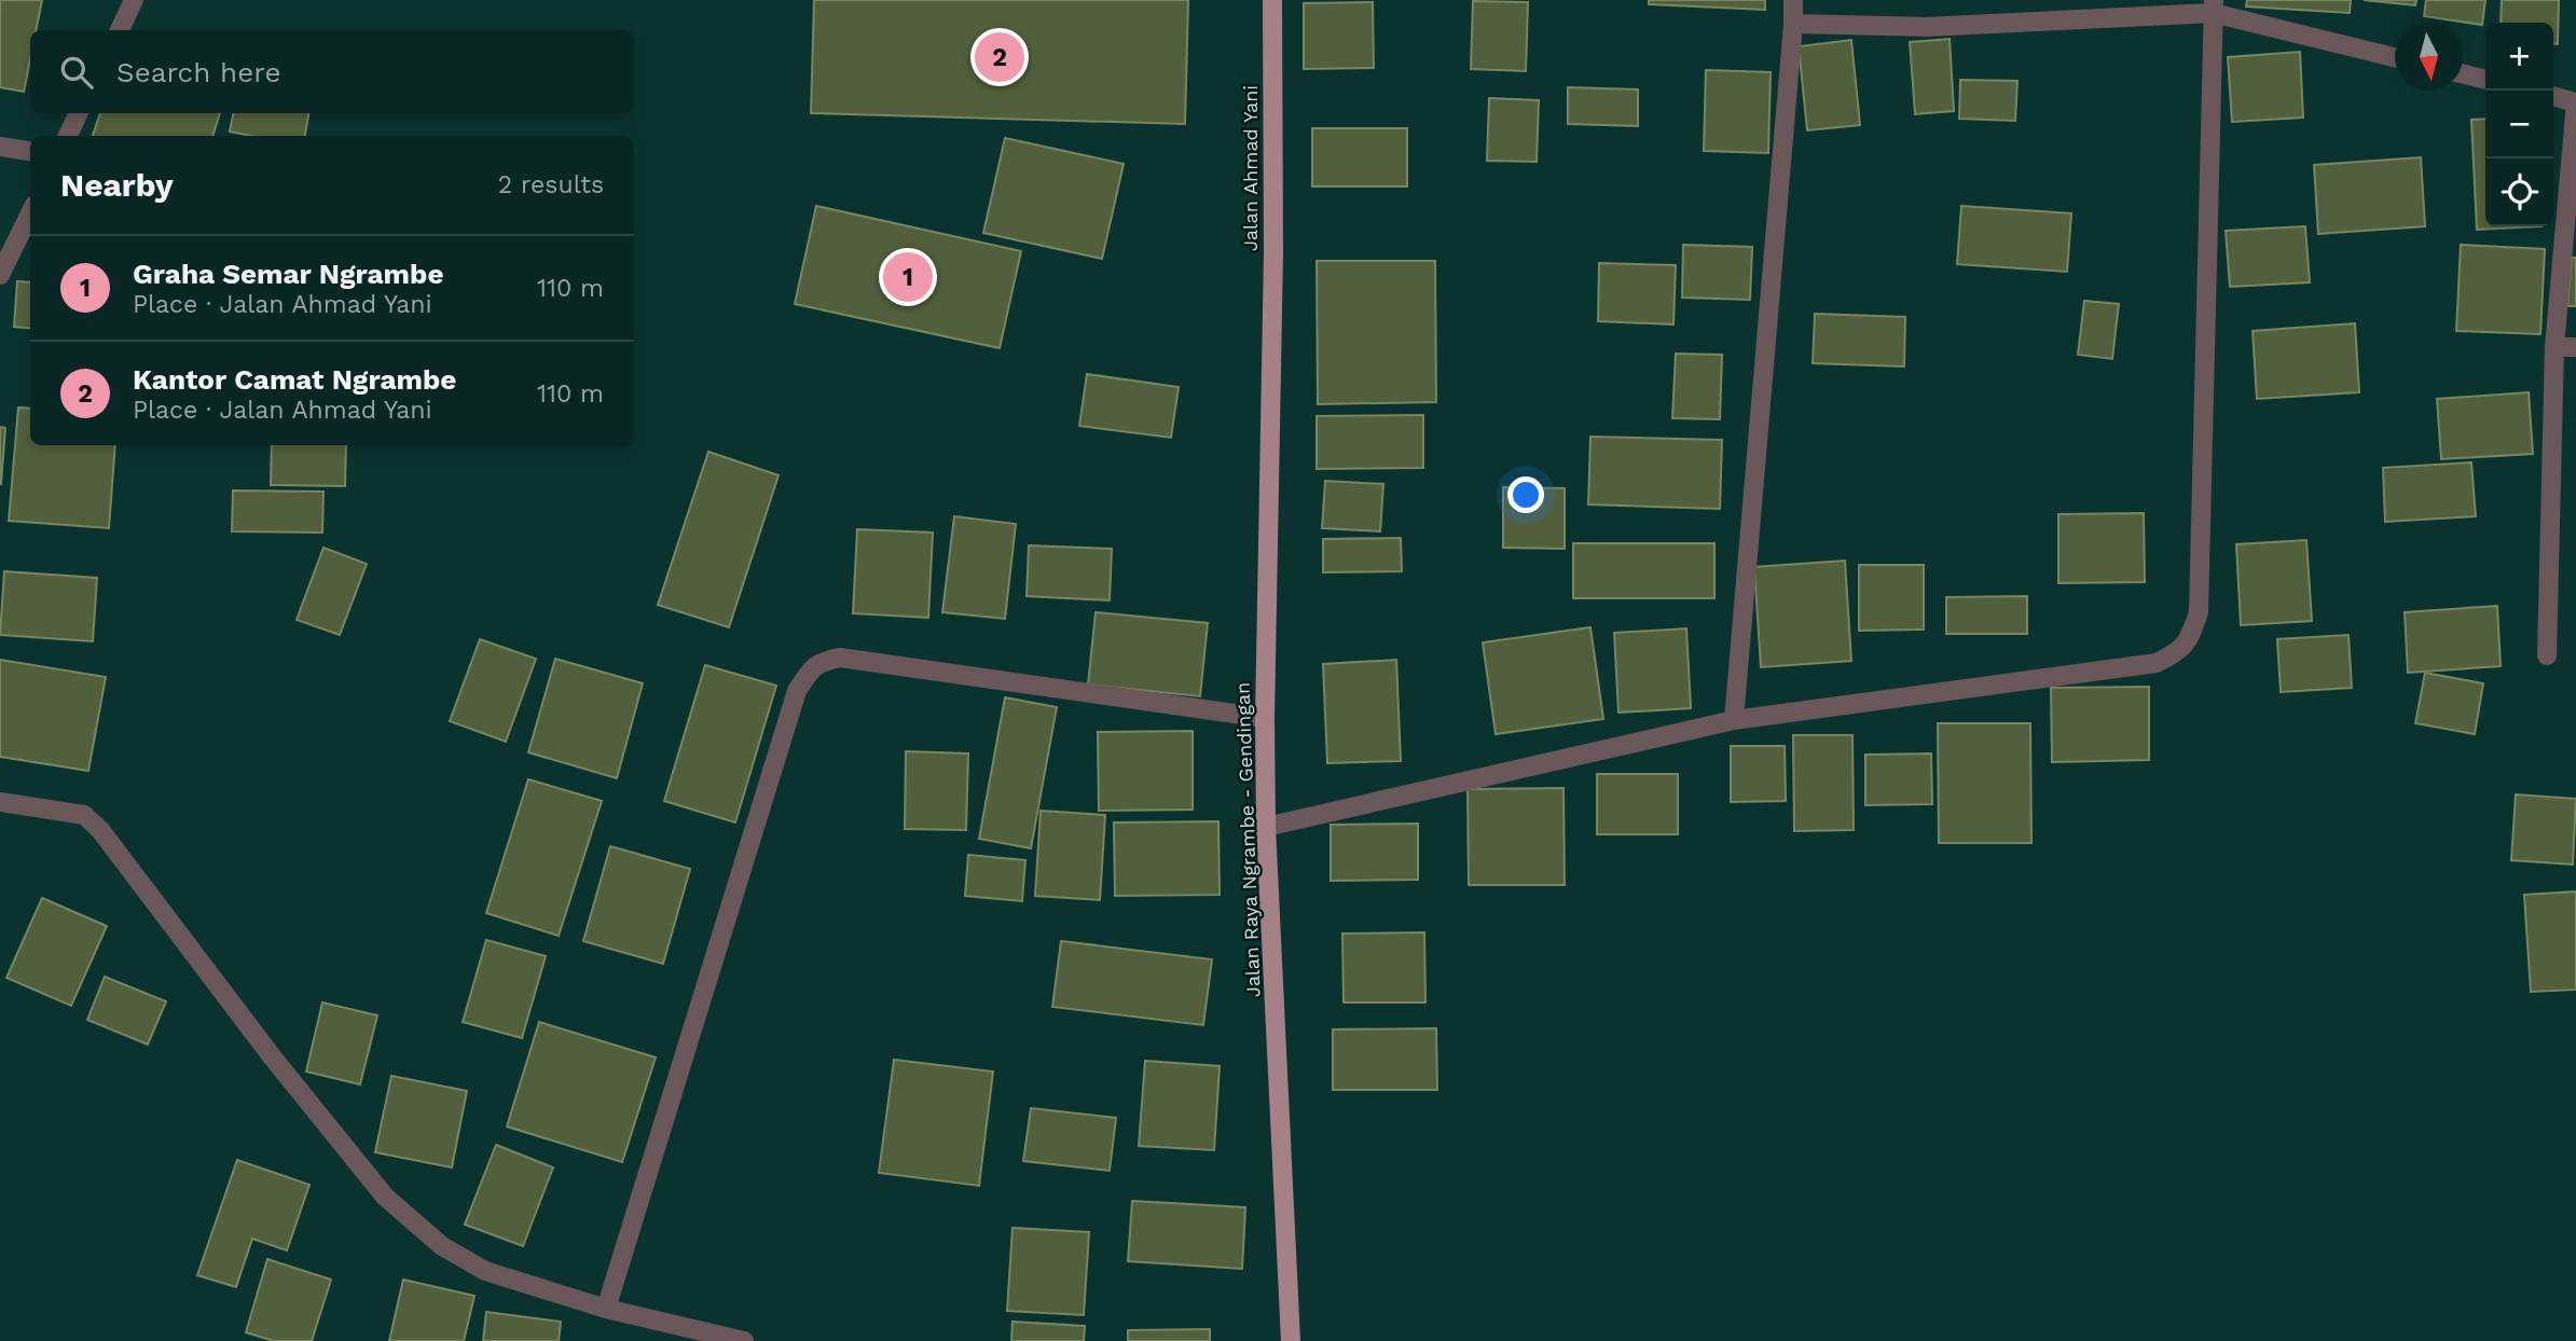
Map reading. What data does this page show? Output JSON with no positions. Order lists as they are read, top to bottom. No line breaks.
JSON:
{"streets":{"main road":["Jalan Ahmad Yani","Jalan Raya Ngrambe - Gendingan"]},"crossings":[["Jalan Ahmad Yani","Jalan Raya Ngrambe - Gendingan"]],"north":"bottom","page":{"map_buttons":["+","−"],"pins":["2","1"],"search":"Search here","heading":["Nearby","2 results"],"list":[{"mark":"1","name":"Graha Semar Ngrambe","note":"Place · Jalan Ahmad Yani","value":"110 m"},{"mark":"2","name":"Kantor Camat Ngrambe","note":"Place · Jalan Ahmad Yani","value":"110 m"}]}}
